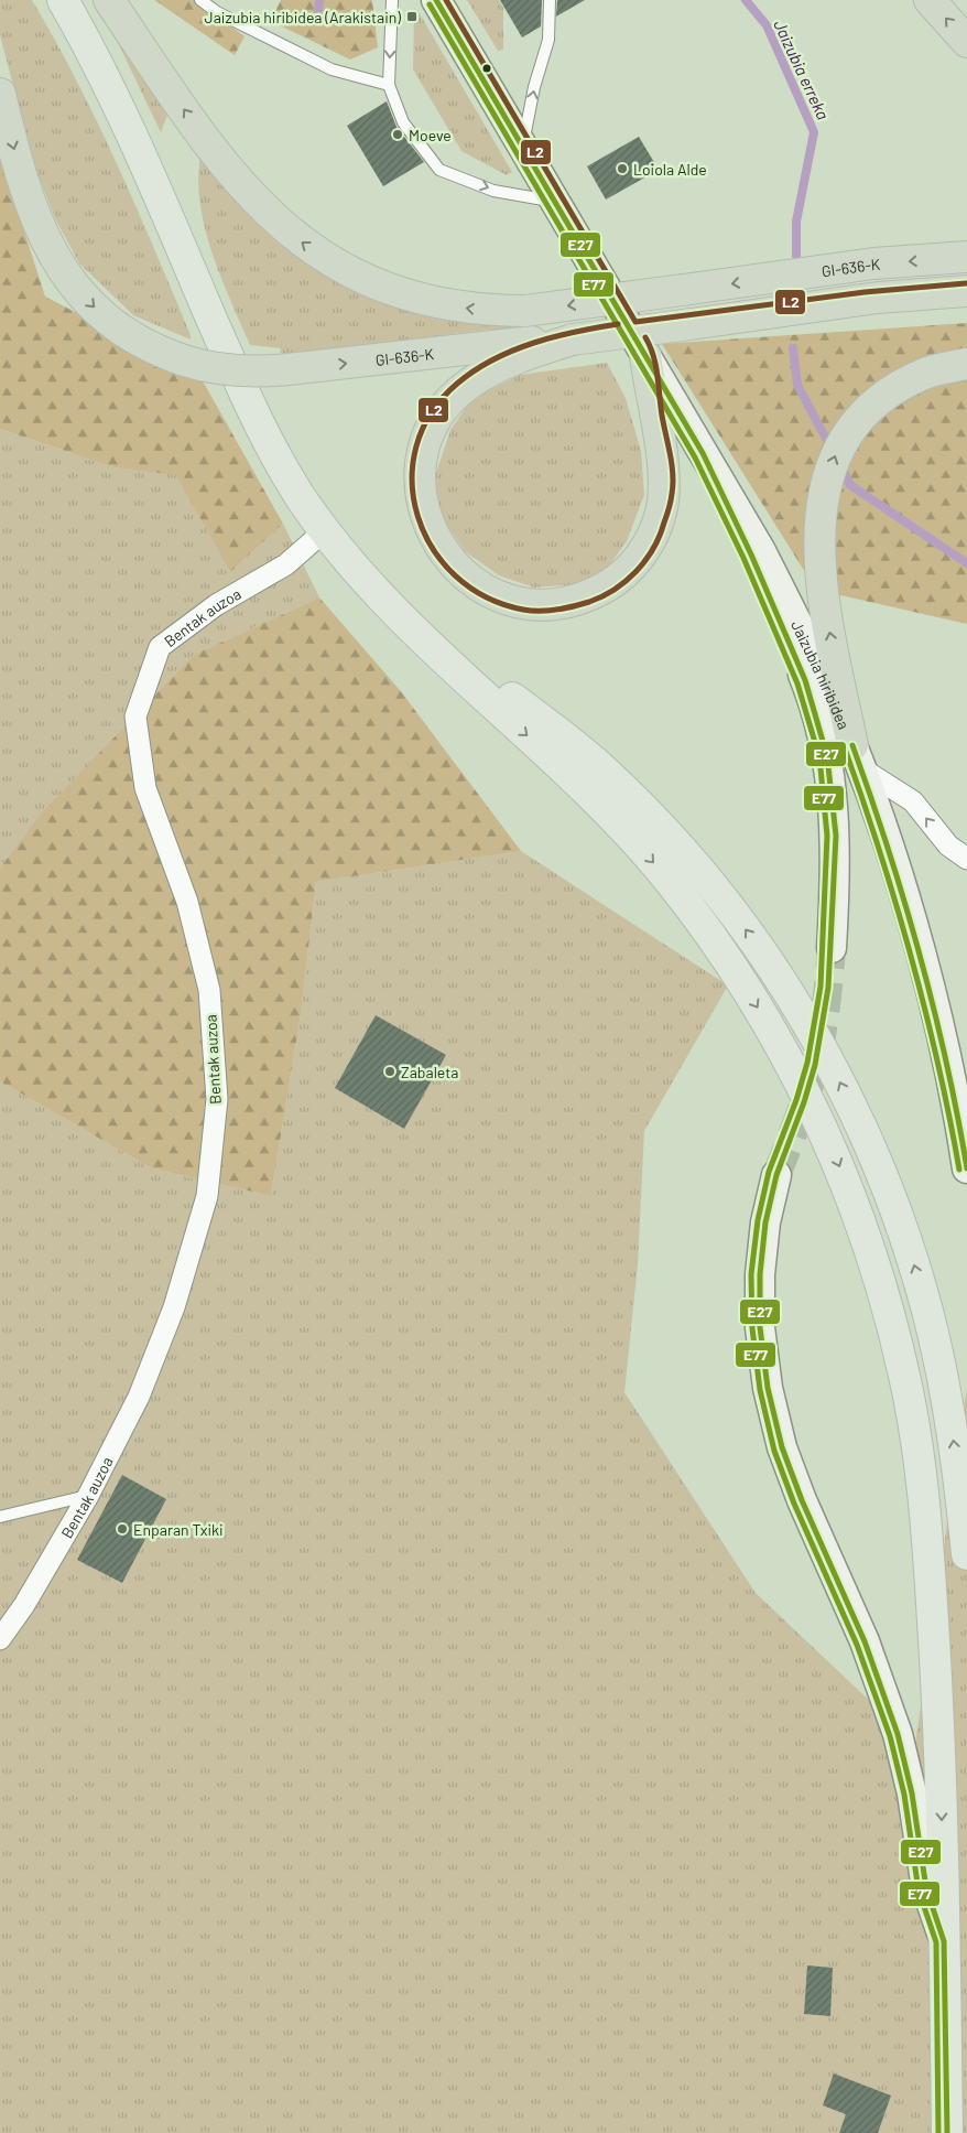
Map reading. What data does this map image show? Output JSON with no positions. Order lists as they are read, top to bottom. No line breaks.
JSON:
{"streets":{"highway":["GI-636-K"],"main road":["Jaizubia hiribidea"],"street":["Bentak auzoa"]},"water":["Jaizubia erreka"],"places":{"transit":["Jaizubia hiribidea (Arakistain)"],"other":["Moeve","Loiola Alde","Zabaleta","Enparan Txiki"]},"lines":["transit line E27","transit line L2","transit line E77"]}
